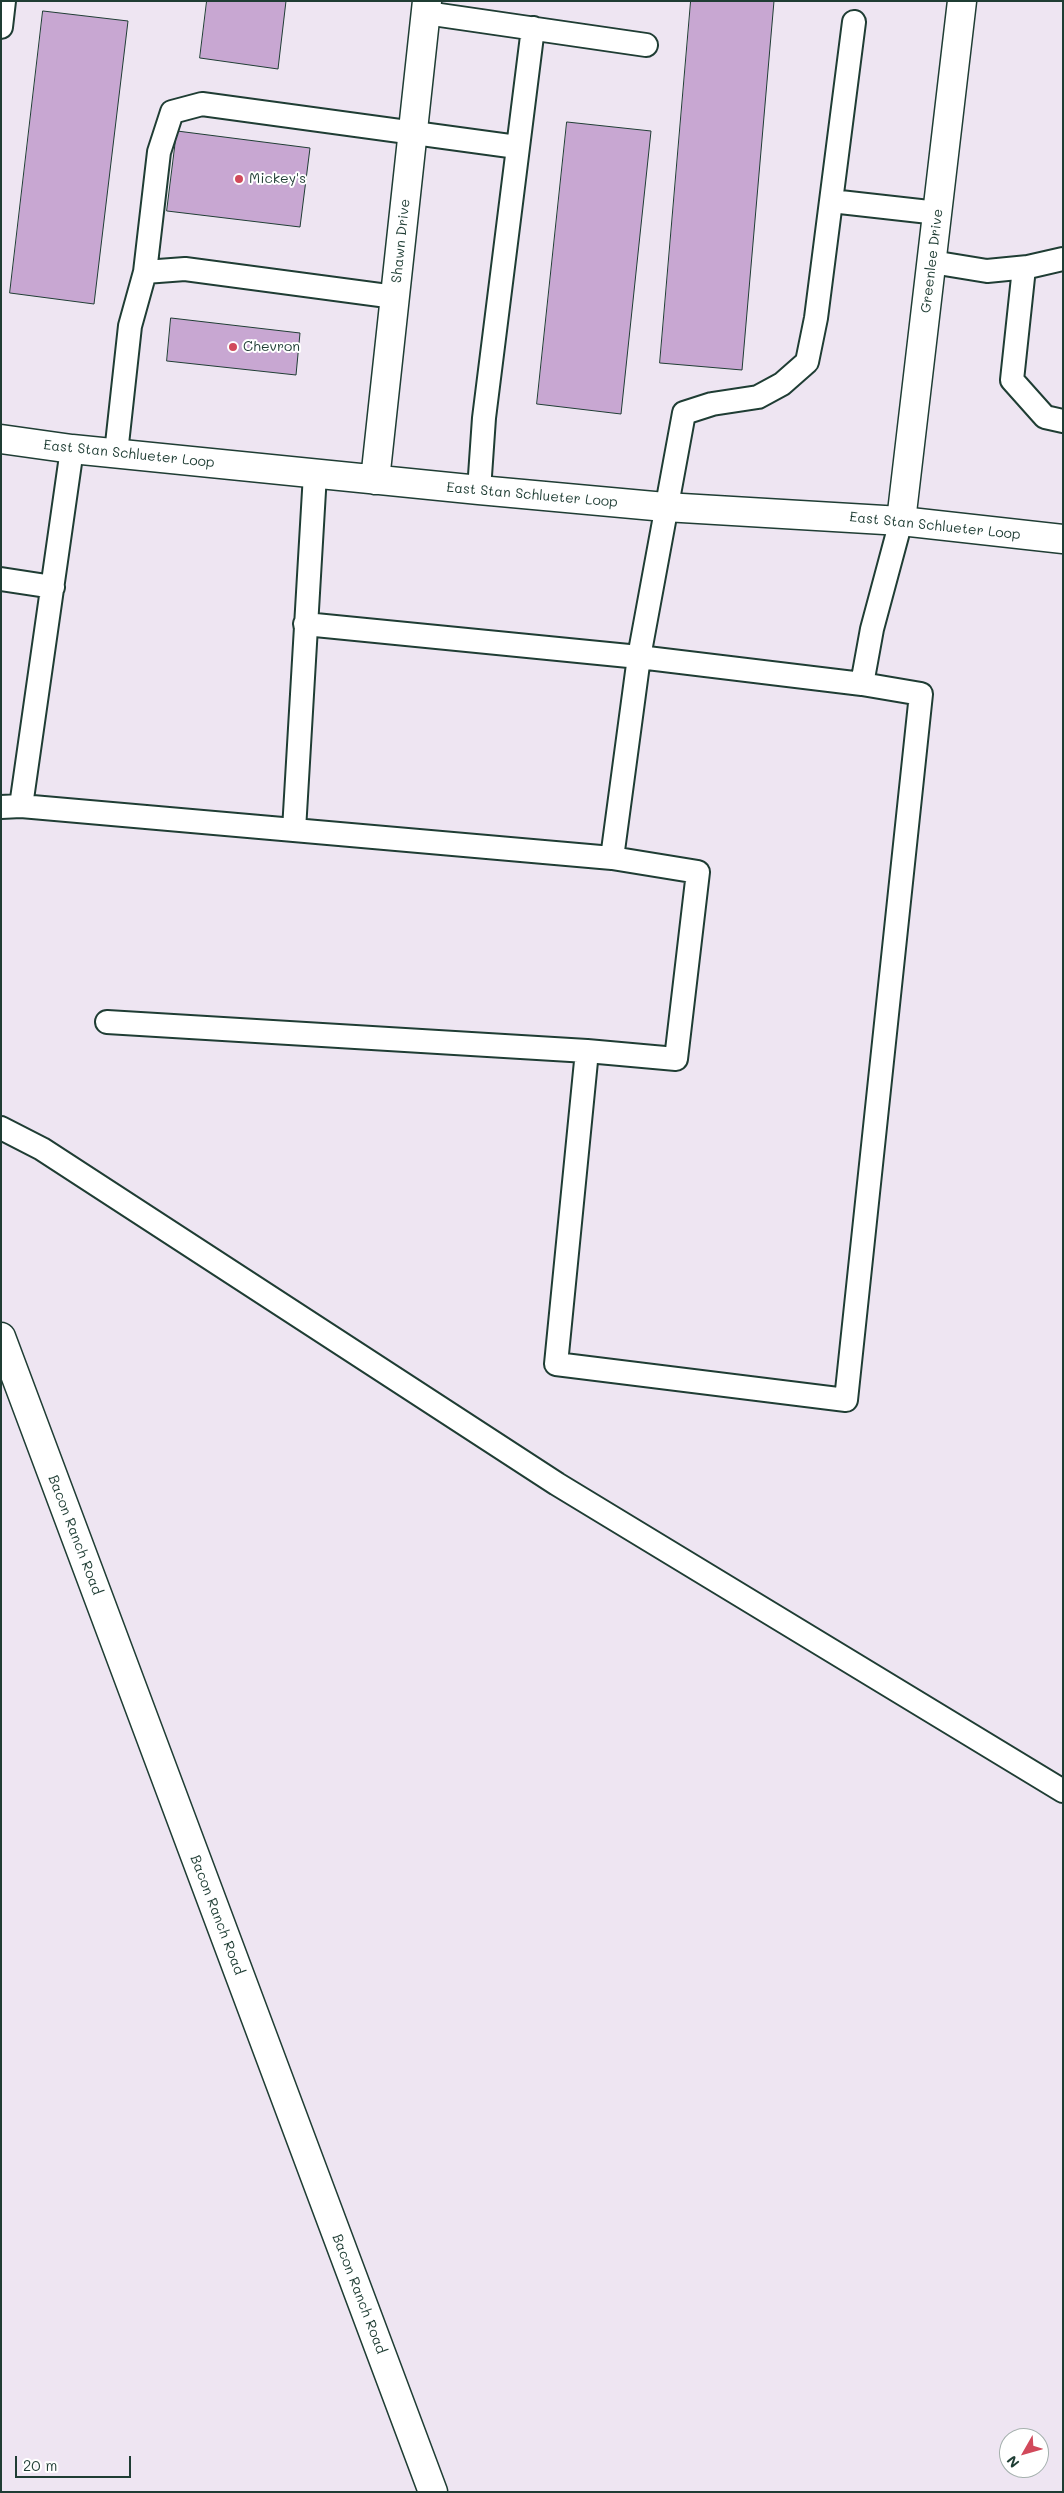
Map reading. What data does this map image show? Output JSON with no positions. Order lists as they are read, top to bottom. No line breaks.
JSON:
{"streets":{"street":["Shawn Drive","Greenlee Drive","East Stan Schlueter Loop","Bacon Ranch Road"]},"crossings":[["Shawn Drive","East Stan Schlueter Loop"],["Greenlee Drive","East Stan Schlueter Loop"]],"places":["Mickey's","Chevron"],"scale_bar":"20 m","north":"bottom left"}
